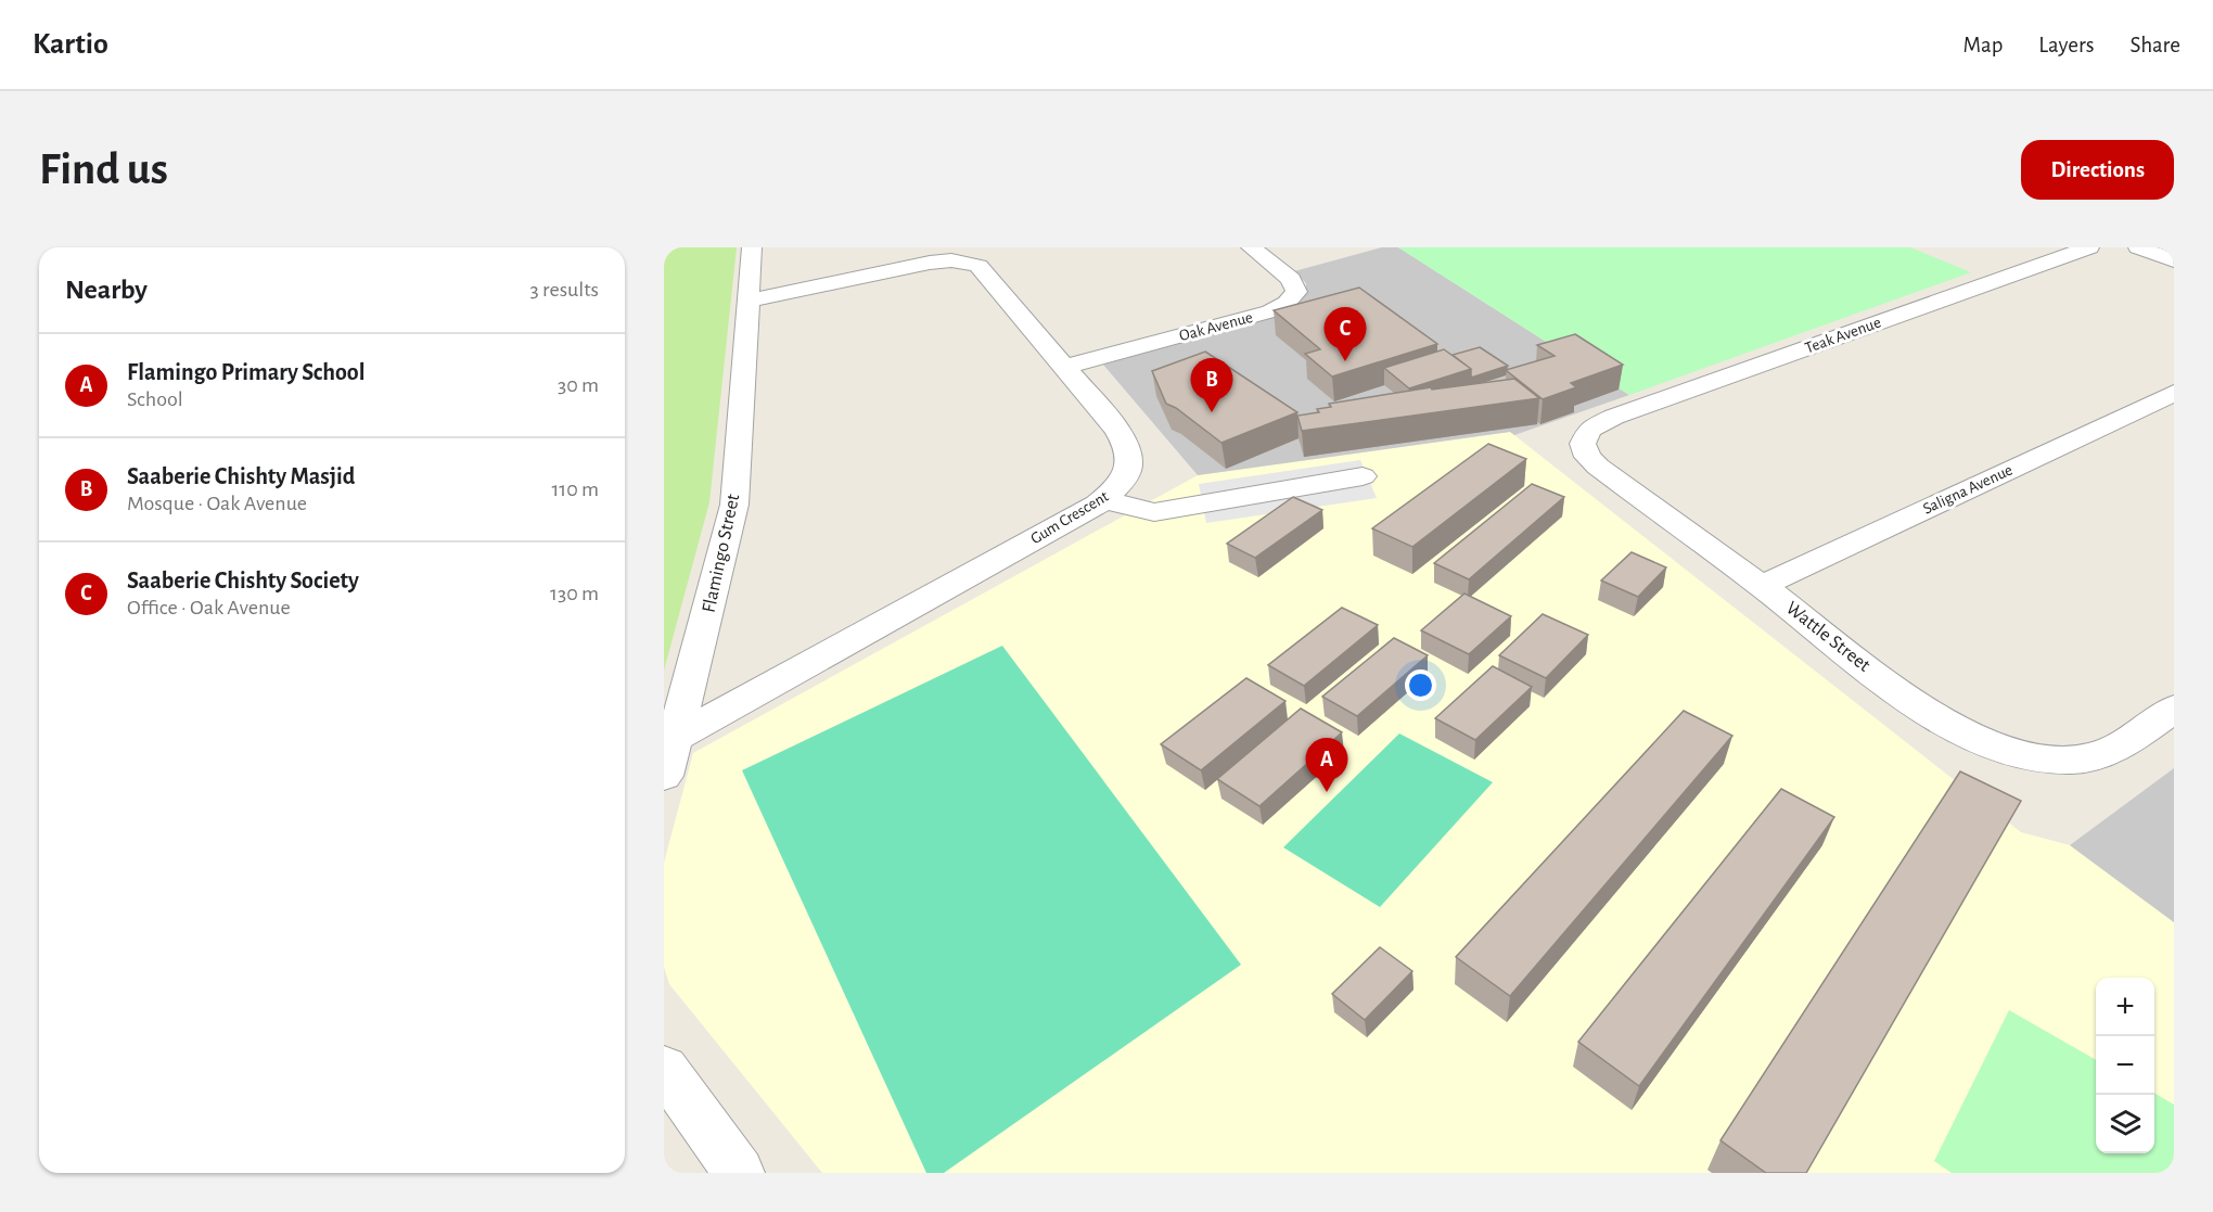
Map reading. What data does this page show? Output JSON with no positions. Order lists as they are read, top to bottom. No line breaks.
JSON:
{"streets":{"street":["Oak Avenue","Teak Avenue","Saligna Avenue","Gum Crescent","Flamingo Street","Wattle Street"]},"crossings":[["Oak Avenue","Gum Crescent"],["Teak Avenue","Wattle Street"],["Saligna Avenue","Wattle Street"],["Gum Crescent","Flamingo Street"]],"page":{"header":"Kartio","nav":["Map","Layers","Share"],"buttons":"Directions","title":"Find us","heading":["Nearby","3 results"],"pins":["C","B","A"],"list":[{"mark":"A","name":"Flamingo Primary School","note":"School","value":"30 m"},{"mark":"B","name":"Saaberie Chishty Masjid","note":"Mosque · Oak Avenue","value":"110 m"},{"mark":"C","name":"Saaberie Chishty Society","note":"Office · Oak Avenue","value":"130 m"}],"map_buttons":["+","−"]}}
